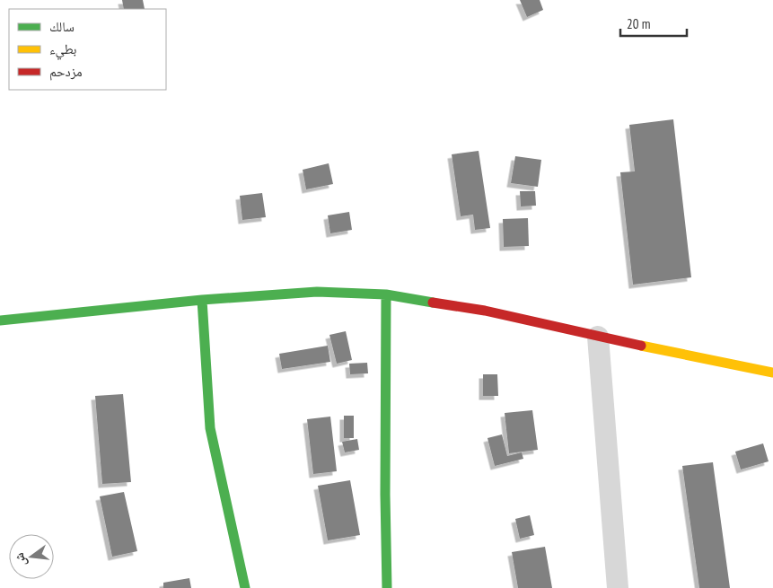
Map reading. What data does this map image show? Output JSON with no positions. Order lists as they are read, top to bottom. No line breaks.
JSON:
{"legend":["سالك","بطيء","مزدحم"],"scale_bar":"20 m","north":"left"}
